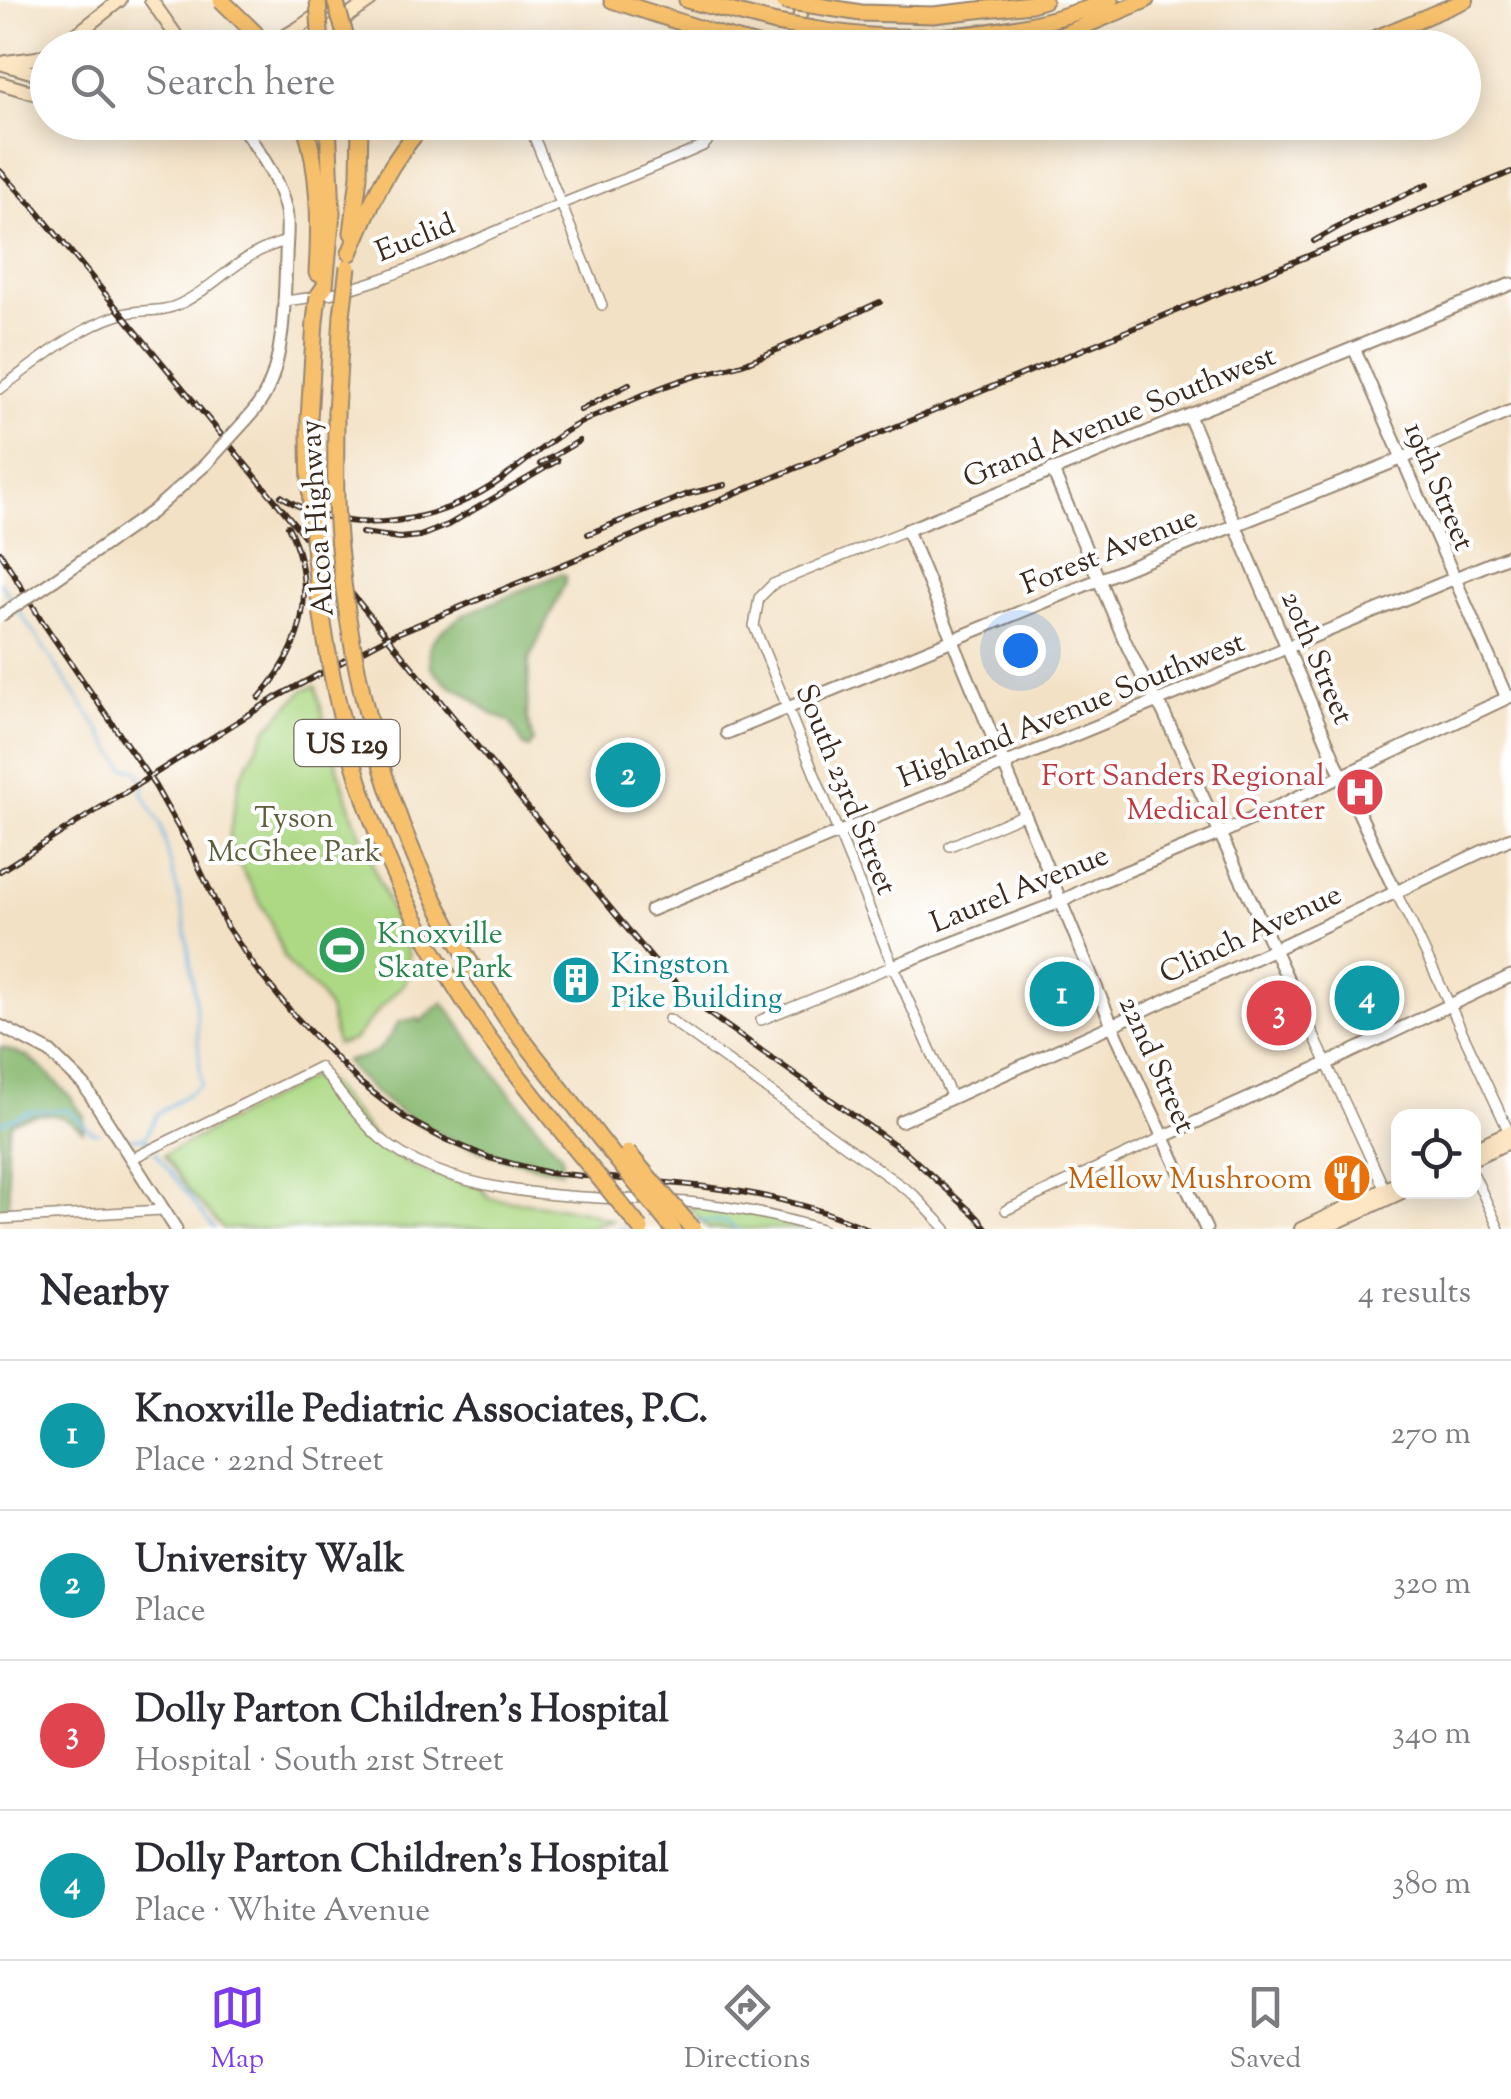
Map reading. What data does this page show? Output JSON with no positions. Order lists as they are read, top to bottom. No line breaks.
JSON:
{"streets":{"highway":["Alcoa Highway","US 129"],"street":["Euclid","Grand Avenue Southwest","19th Street","Forest Avenue","20th Street","Highland Avenue Southwest","South 23rd Street","Laurel Avenue","Clinch Avenue","22nd Street"]},"crossings":[["Grand Avenue Southwest","19th Street"],["Grand Avenue Southwest","20th Street"],["Grand Avenue Southwest","South 23rd Street"],["Grand Avenue Southwest","22nd Street"],["19th Street","Forest Avenue"],["19th Street","Highland Avenue Southwest"],["19th Street","Laurel Avenue"],["Forest Avenue","20th Street"],["Forest Avenue","South 23rd Street"],["Forest Avenue","22nd Street"],["20th Street","Highland Avenue Southwest"],["20th Street","Laurel Avenue"],["20th Street","Clinch Avenue"],["Highland Avenue Southwest","South 23rd Street"],["Highland Avenue Southwest","22nd Street"],["South 23rd Street","Laurel Avenue"],["South 23rd Street","Clinch Avenue"],["Laurel Avenue","22nd Street"],["Clinch Avenue","22nd Street"]],"parks":["Tyson McGhee Park"],"places":{"hospital":["Fort Sanders Regional Medical Center"],"sports":["Knoxville Skate Park"],"building":["Kingston Pike Building"],"restaurant":["Mellow Mushroom"]},"page":{"search":"Search here","pins":["2","1","4","3"],"heading":["Nearby","4 results"],"list":[{"mark":"1","name":"Knoxville Pediatric Associates, P.C.","note":"Place · 22nd Street","value":"270 m"},{"mark":"2","name":"University Walk","note":"Place","value":"320 m"},{"mark":"3","name":"Dolly Parton Children’s Hospital","note":"Hospital · South 21st Street","value":"340 m"},{"mark":"4","name":"Dolly Parton Children's Hospital","note":"Place · White Avenue","value":"380 m"}],"nav":["Map","Directions","Saved"]}}
